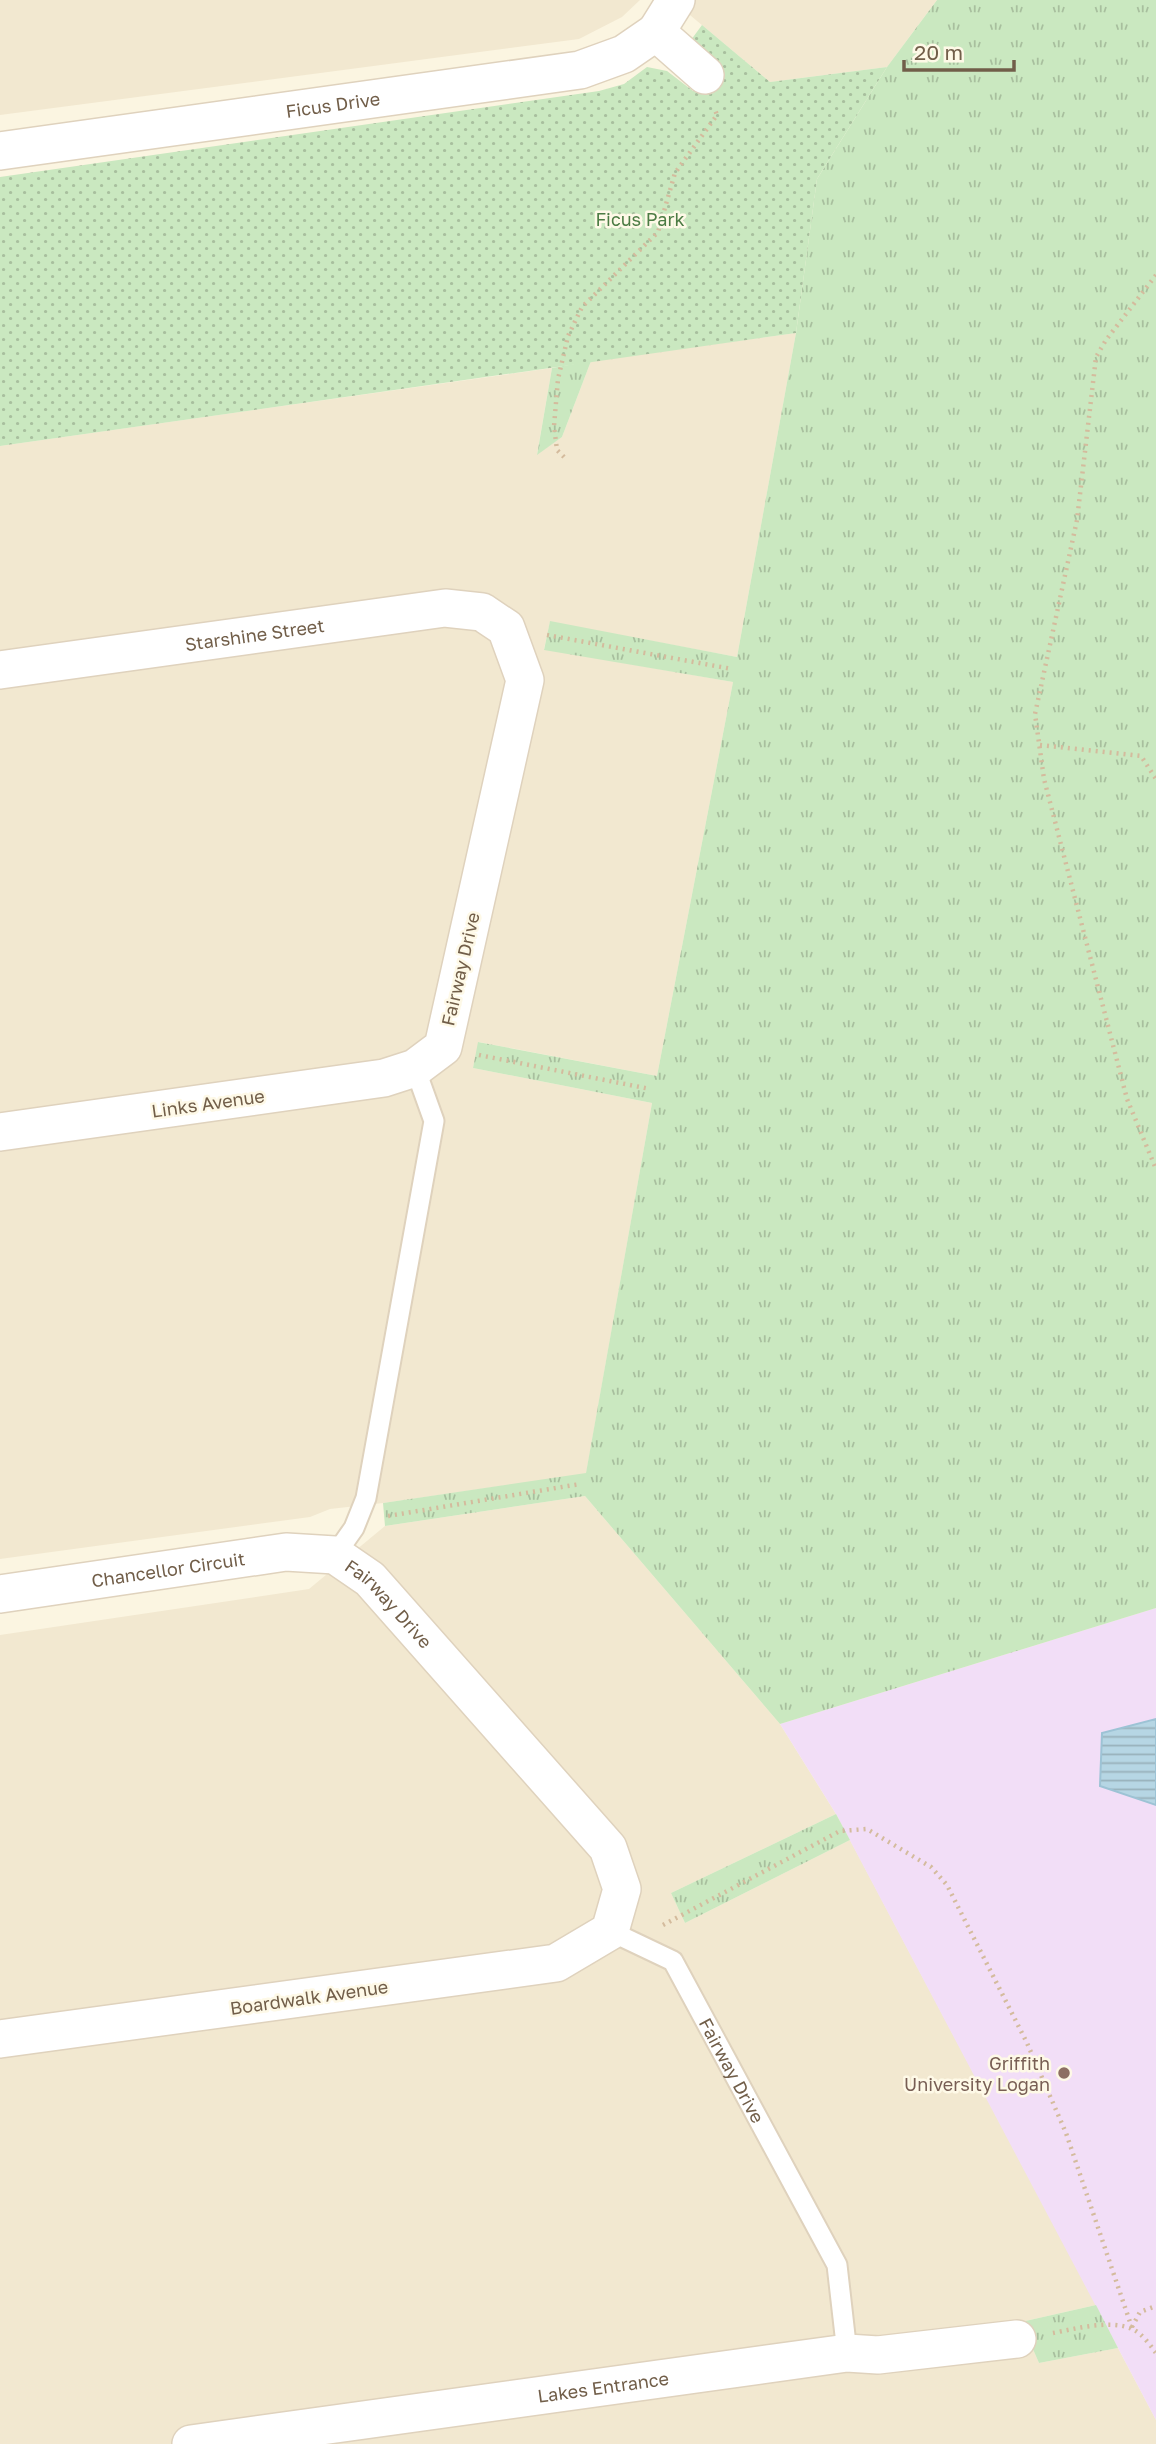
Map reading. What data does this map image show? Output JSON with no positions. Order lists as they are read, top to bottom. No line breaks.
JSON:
{"streets":{"street":["Ficus Drive","Starshine Street","Fairway Drive","Links Avenue","Chancellor Circuit","Boardwalk Avenue","Lakes Entrance"]},"crossings":[["Starshine Street","Fairway Drive"],["Fairway Drive","Links Avenue"],["Fairway Drive","Chancellor Circuit"],["Fairway Drive","Boardwalk Avenue"],["Fairway Drive","Lakes Entrance"]],"parks":["Ficus Park"],"places":["Griffith University Logan"],"scale_bar":"20 m"}
